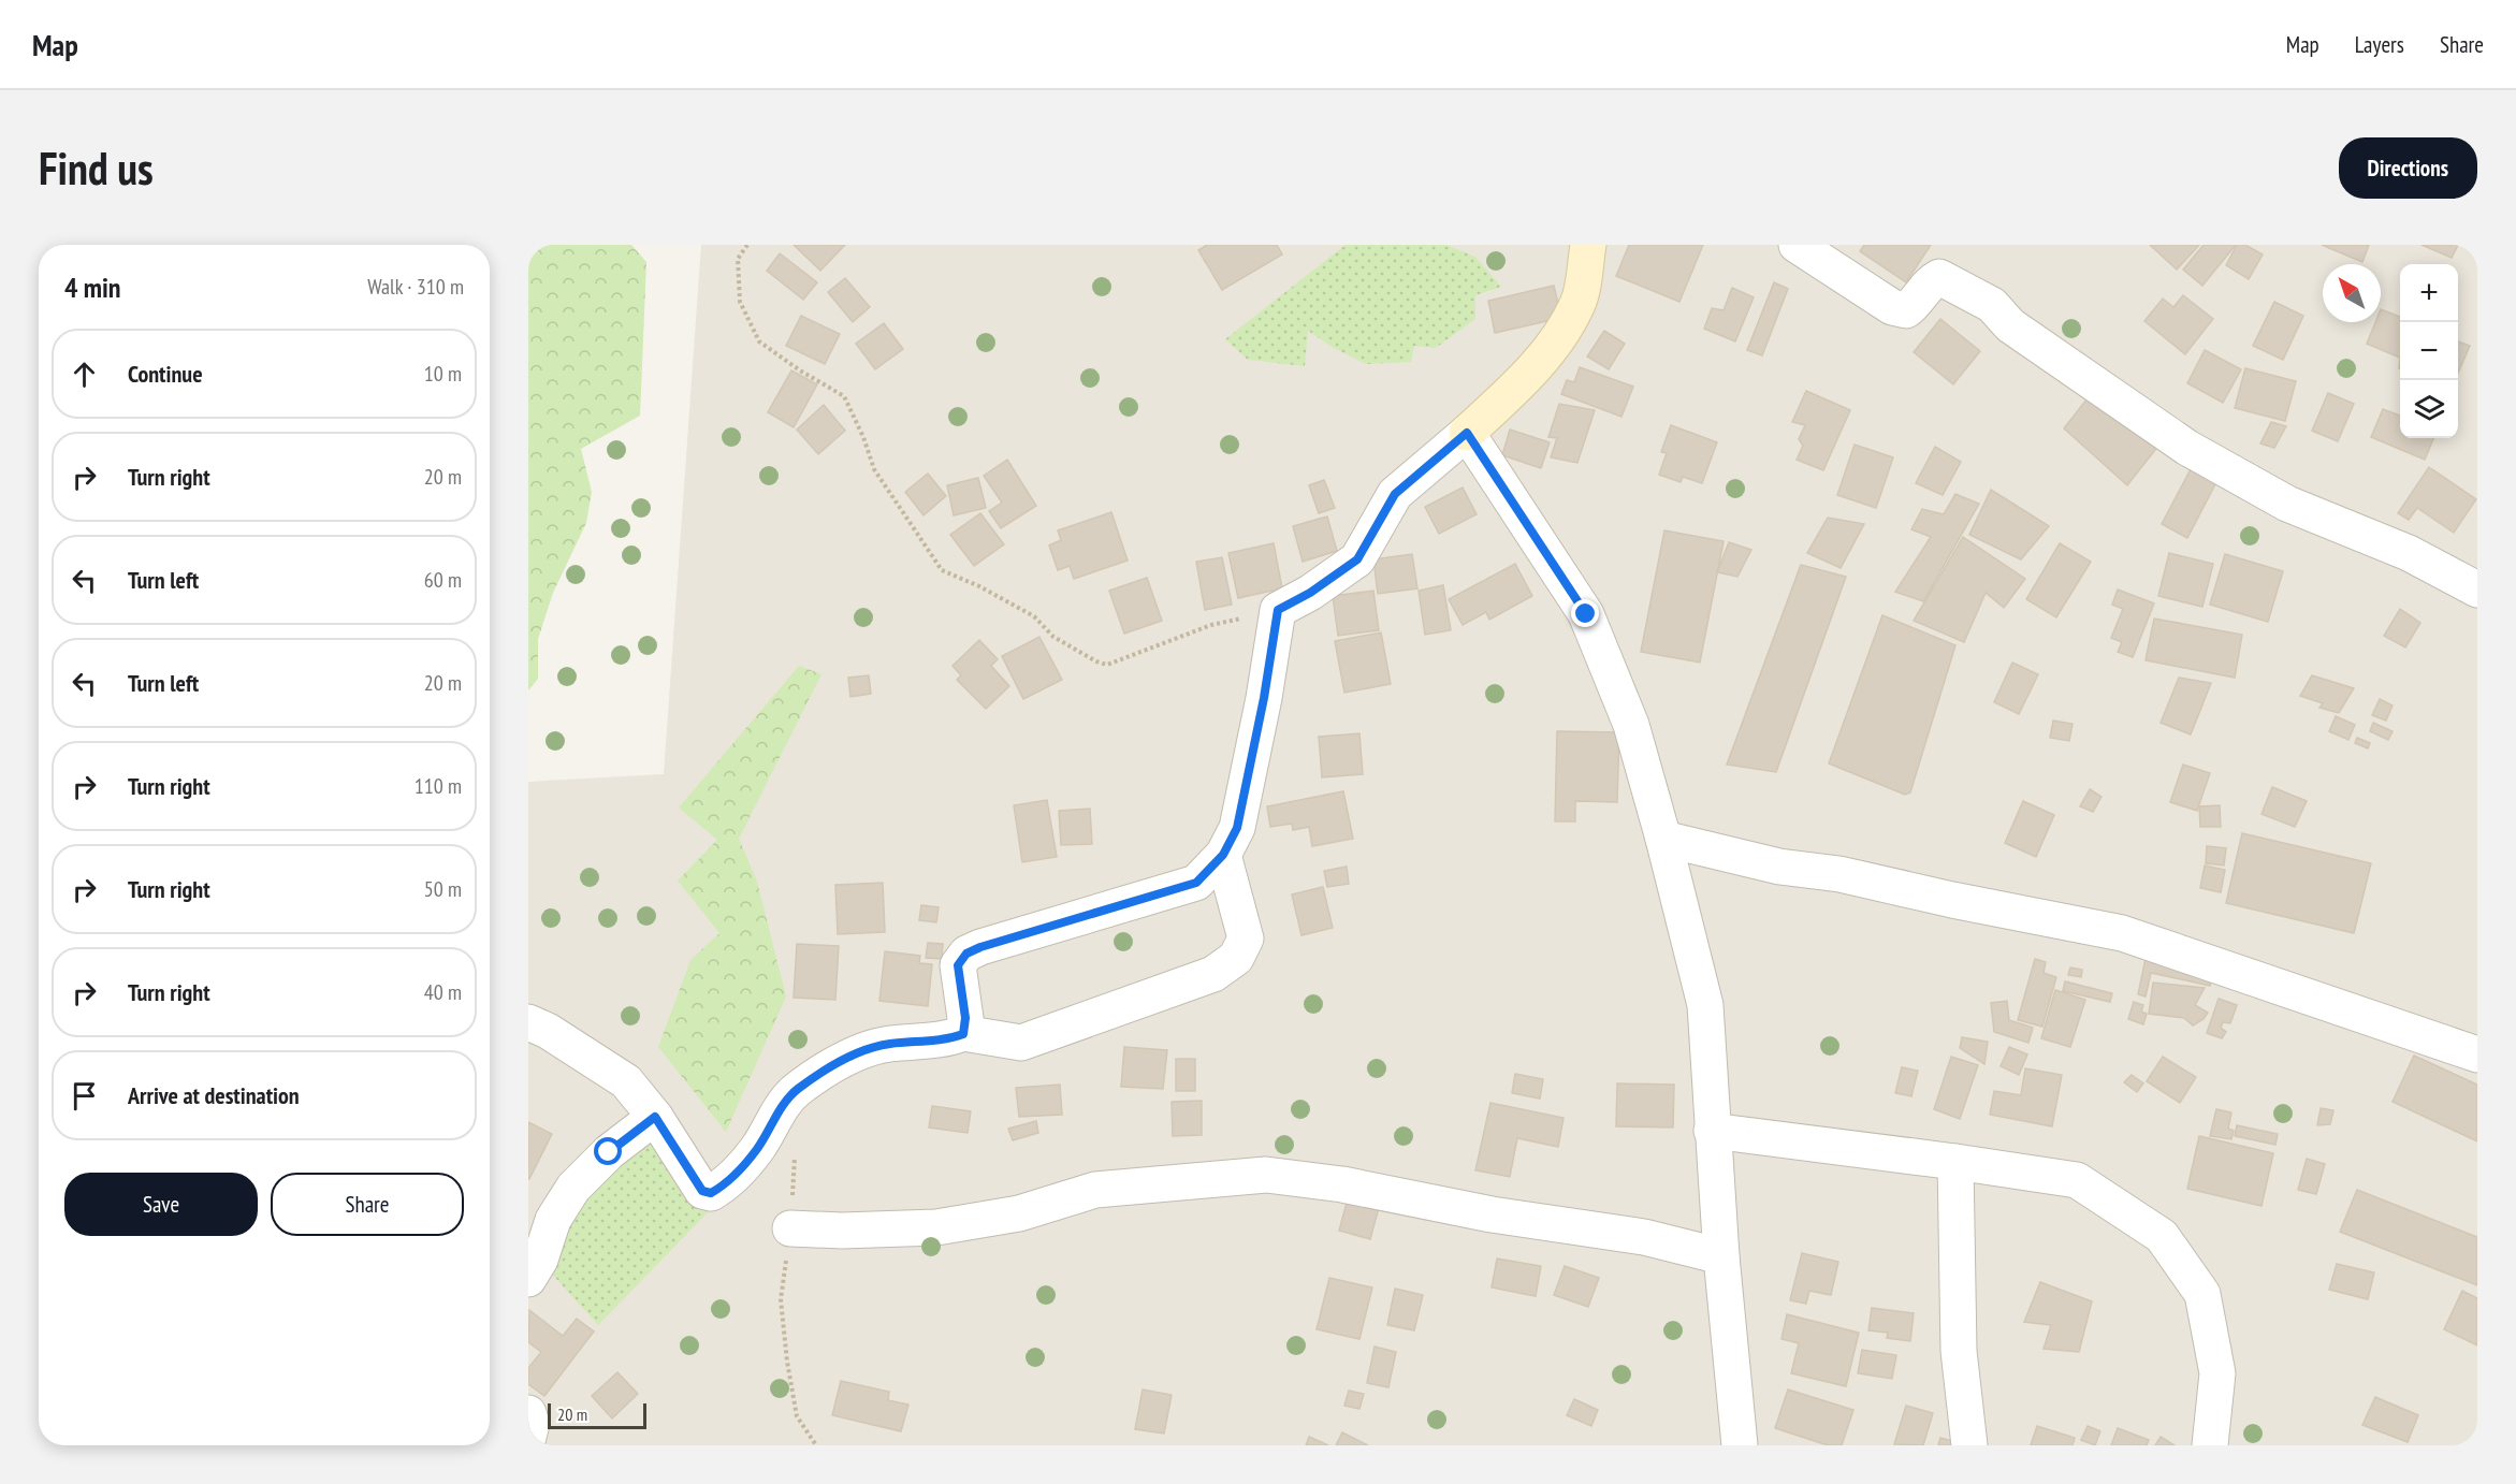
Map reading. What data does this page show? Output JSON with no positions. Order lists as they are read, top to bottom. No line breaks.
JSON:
{"scale_bar":"20 m","north":"top left","page":{"header":"Map","nav":["Map","Layers","Share"],"buttons":["Directions",["Save","Share"]],"title":"Find us","heading":["4 min","Walk · 310 m"],"map_buttons":["+","−"],"list":[["Continue","10 m"],["Turn right","20 m"],["Turn left","60 m"],["Turn left","20 m"],["Turn right","110 m"],["Turn right","50 m"],["Turn right","40 m"],"Arrive at destination"],"scale":"20 m"}}
